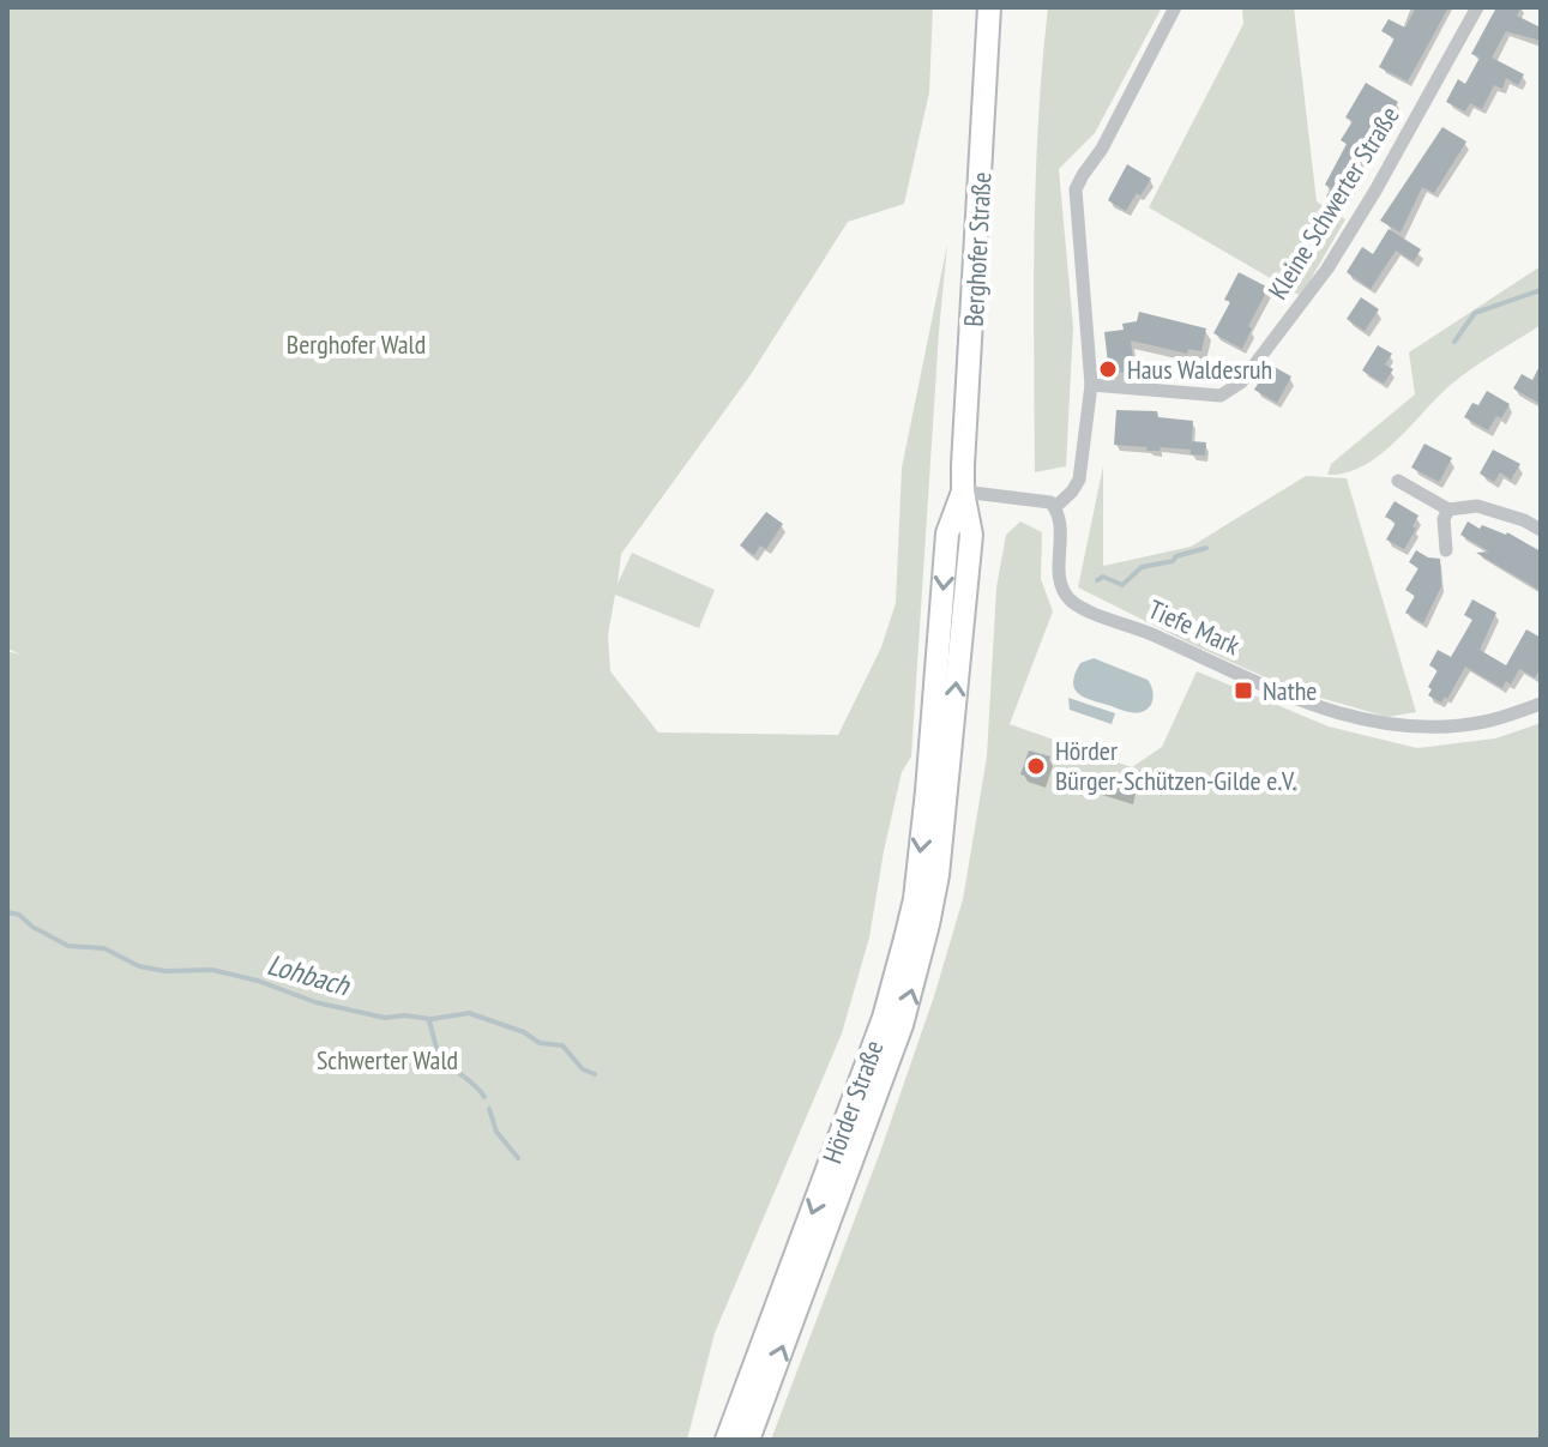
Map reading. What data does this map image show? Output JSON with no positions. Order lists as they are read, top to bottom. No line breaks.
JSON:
{"streets":{"main road":["Berghofer Straße","Hörder Straße"],"street":["Kleine Schwerter Straße","Tiefe Mark"]},"crossings":[["Berghofer Straße","Hörder Straße"]],"water":["Lohbach"],"parks":["Berghofer Wald","Schwerter Wald"],"places":{"other":["Haus Waldesruh","Hörder Bürger-Schützen-Gilde e.V."],"transit":["Nathe"]}}
